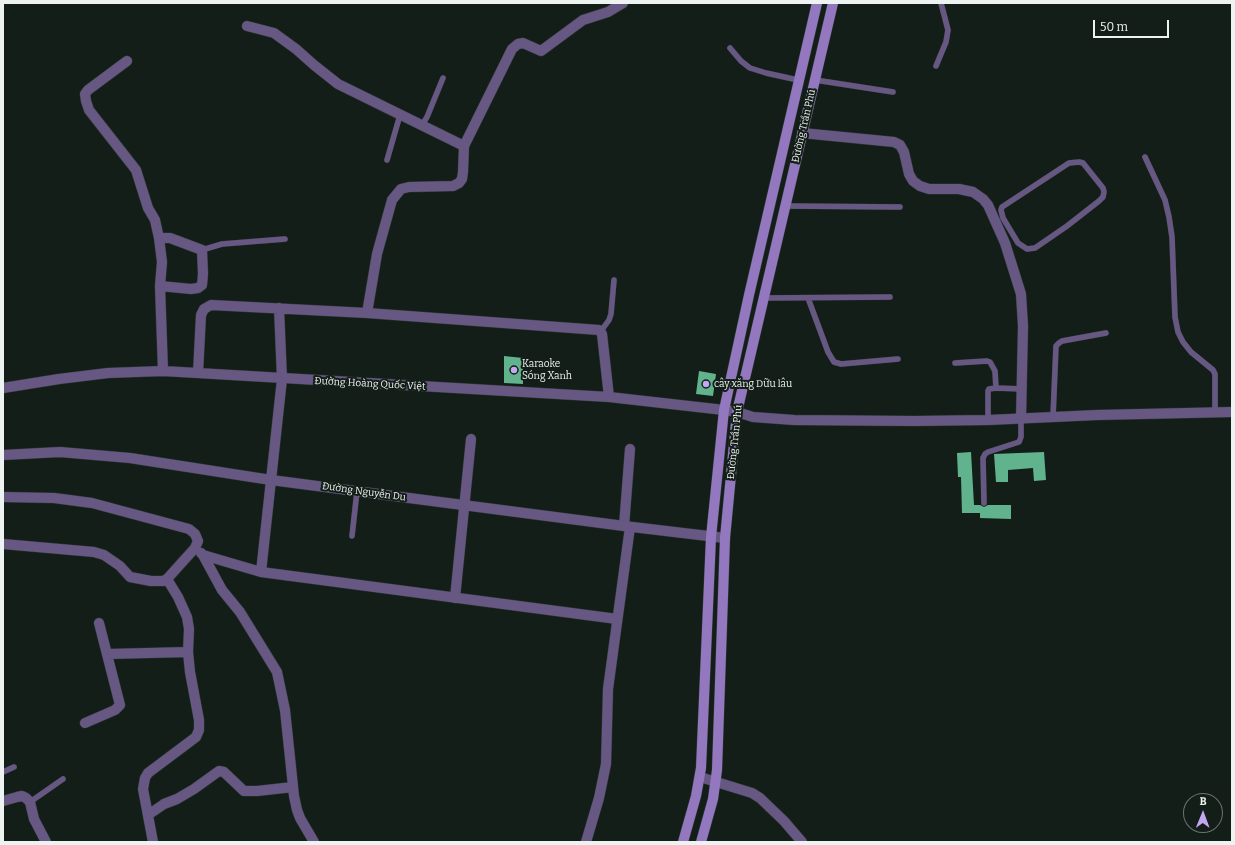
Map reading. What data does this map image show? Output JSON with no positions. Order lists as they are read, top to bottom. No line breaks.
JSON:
{"streets":{"main road":["Đường Trần Phú"],"street":["Đường Hoàng Quốc Việt","Đường Nguyễn Du"]},"crossings":[["Đường Trần Phú","Đường Hoàng Quốc Việt"],["Đường Trần Phú","Đường Nguyễn Du"]],"places":["Karaoke Sóng Xanh","cây xăng Dữu lâu"],"scale_bar":"50 m","north":"top"}
